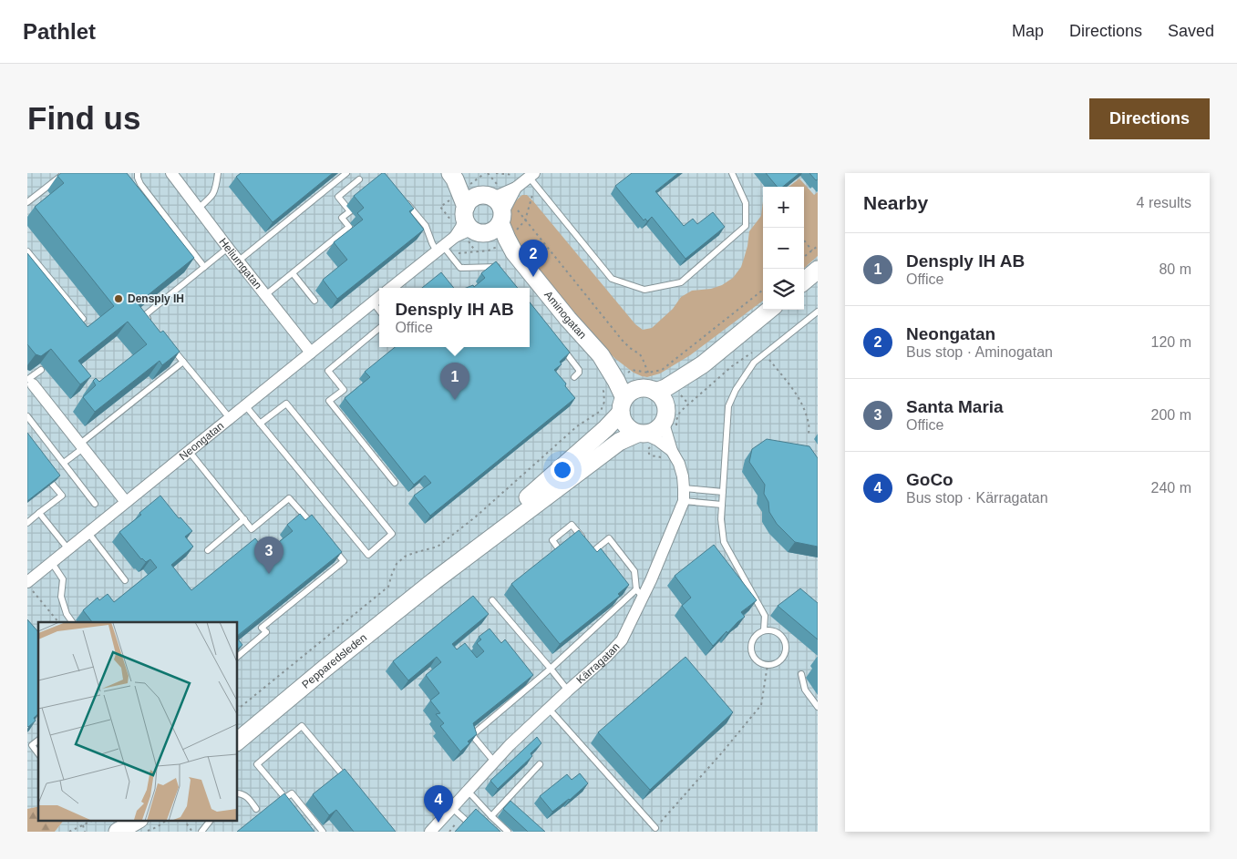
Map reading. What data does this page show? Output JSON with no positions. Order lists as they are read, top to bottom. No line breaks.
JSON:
{"streets":{"street":["Heliumgatan","Aminogatan","Neongatan","Pepparedsleden","Kärragatan"]},"crossings":[["Heliumgatan","Neongatan"],["Aminogatan","Pepparedsleden"],["Aminogatan","Kärragatan"],["Pepparedsleden","Kärragatan"]],"places":["Densply IH"],"page":{"header":"Pathlet","nav":["Map","Directions","Saved"],"buttons":"Directions","title":"Find us","heading":["Nearby","4 results"],"map_buttons":["+","−"],"list":[{"mark":"1","name":"Densply IH AB","note":"Office","value":"80 m"},{"mark":"2","name":"Neongatan","note":"Bus stop · Aminogatan","value":"120 m"},{"mark":"3","name":"Santa Maria","note":"Office","value":"200 m"},{"mark":"4","name":"GoCo","note":"Bus stop · Kärragatan","value":"240 m"}],"pins":["2","1","3","4"],"popup":["Densply IH AB","Office"]}}
